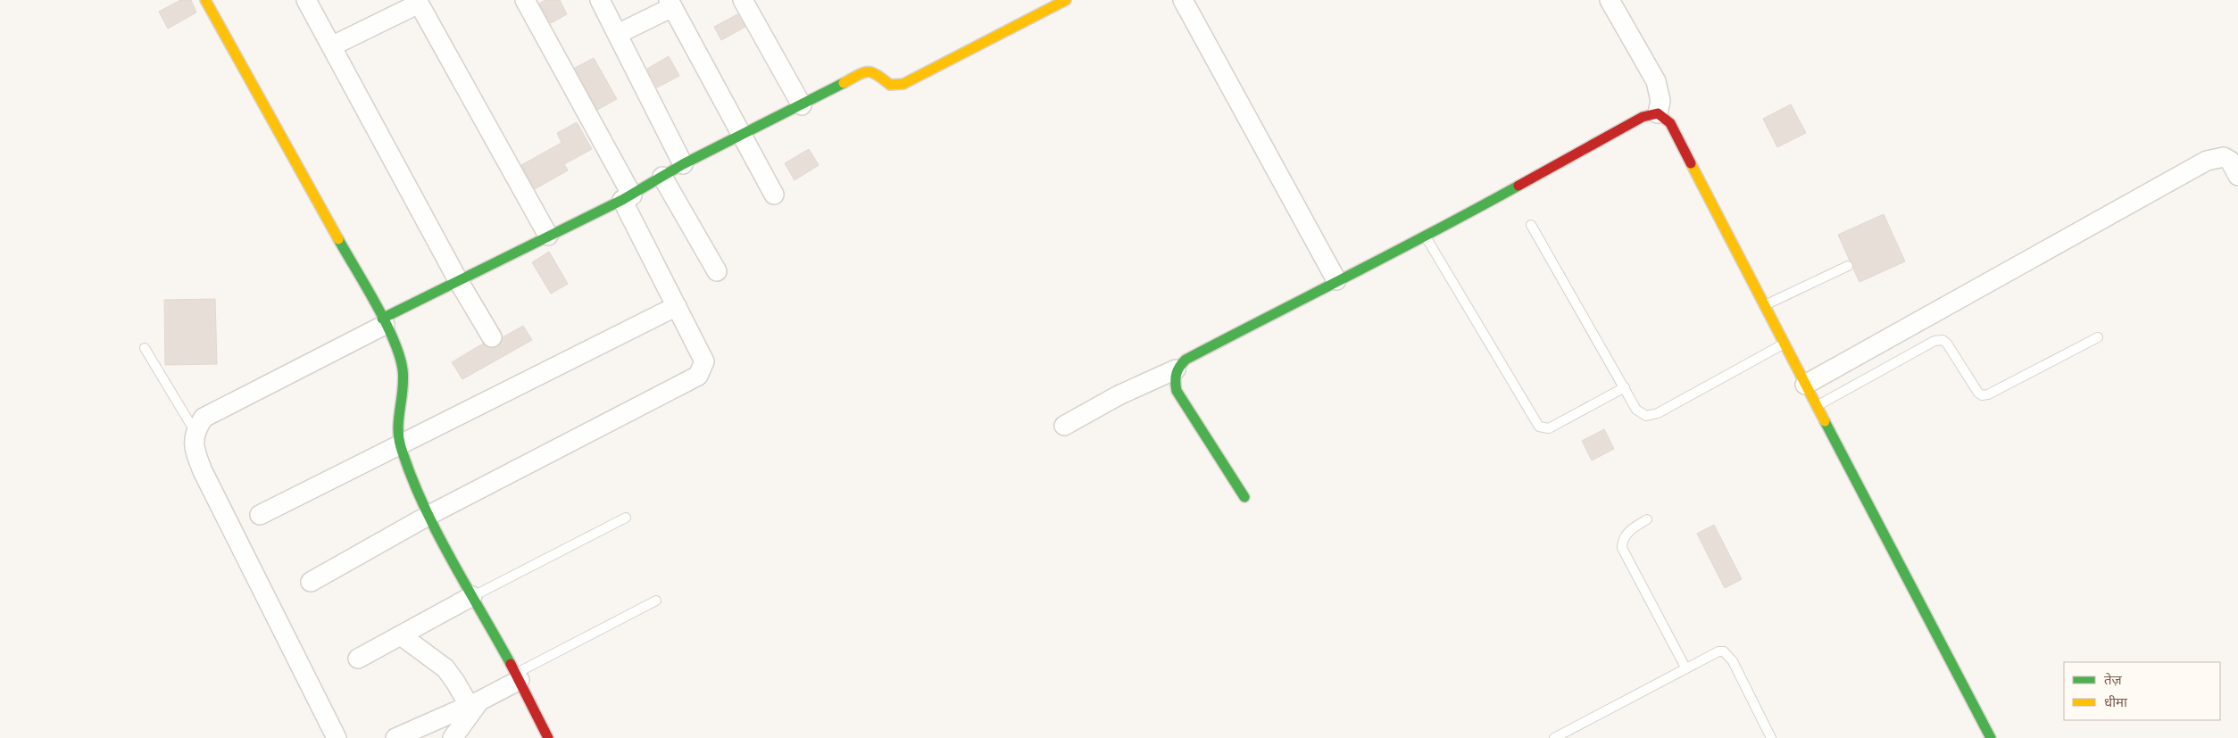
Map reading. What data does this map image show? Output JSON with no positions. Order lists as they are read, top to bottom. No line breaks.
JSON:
{"legend":["तेज़","धीमा"]}
